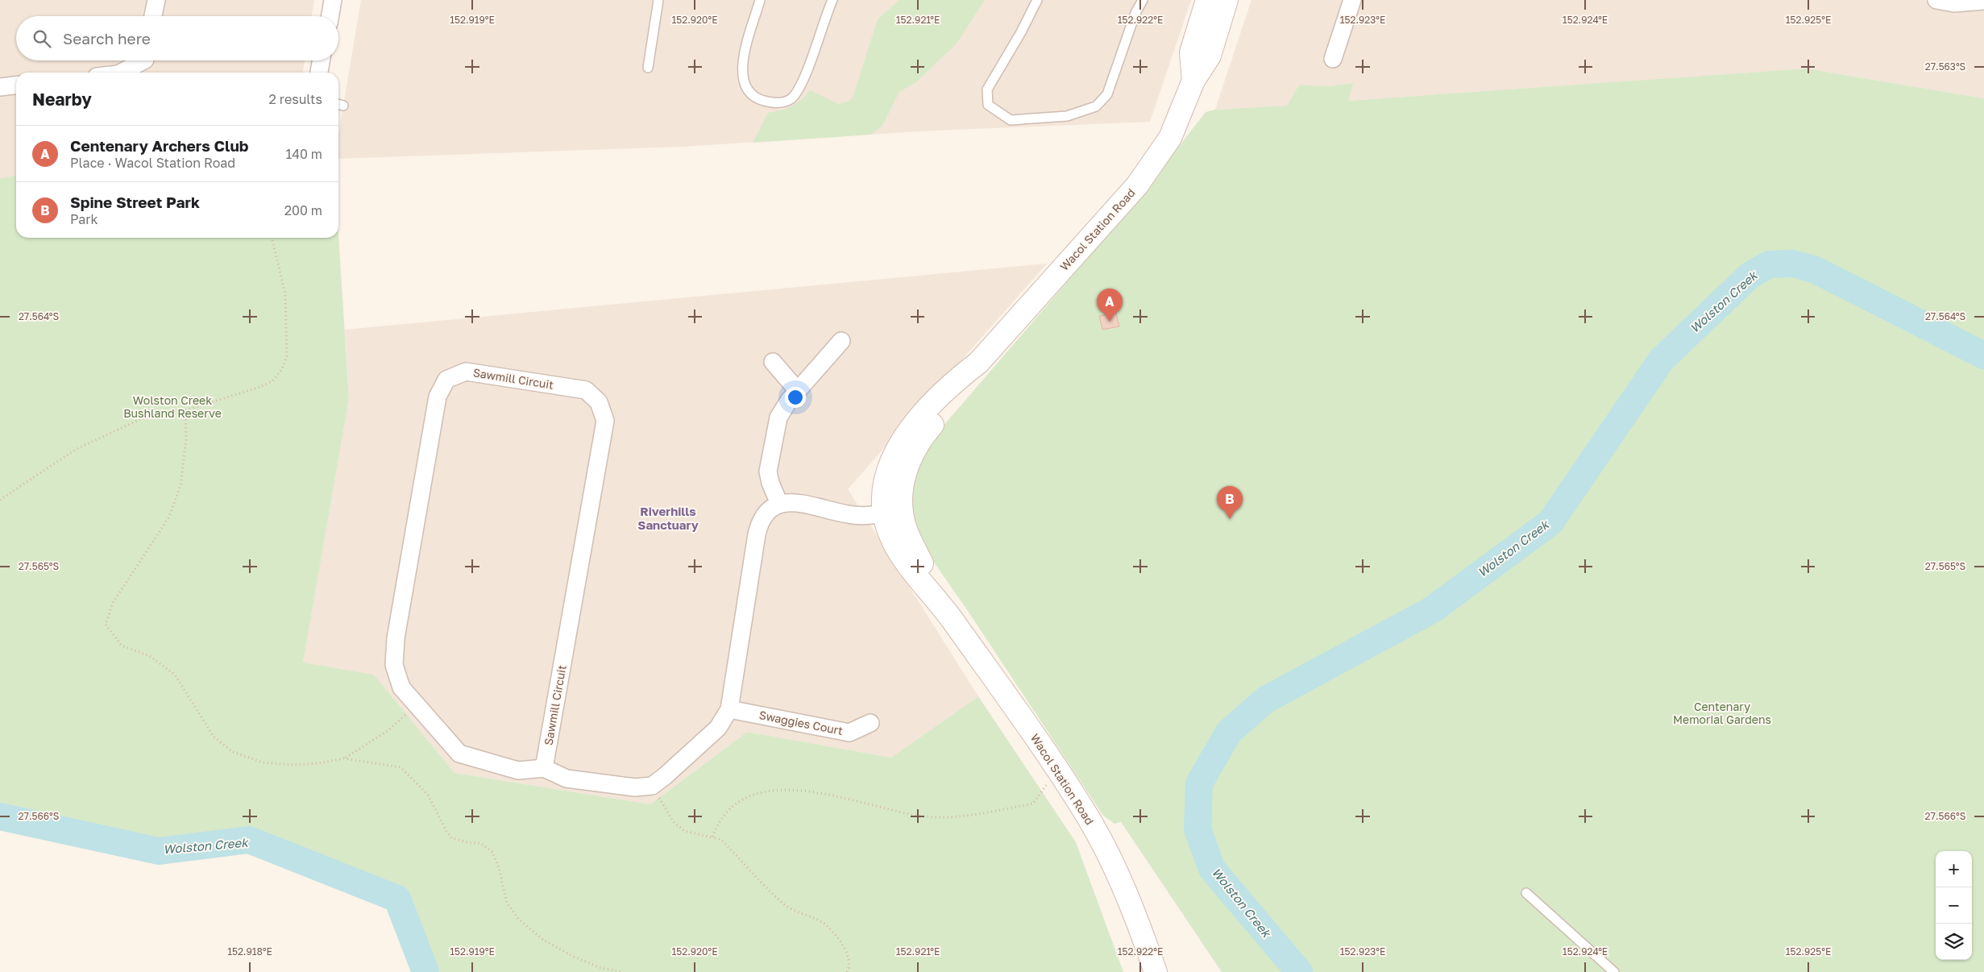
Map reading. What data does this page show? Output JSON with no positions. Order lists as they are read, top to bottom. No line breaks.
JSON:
{"streets":{"main road":["Wacol Station Road"],"street":["Sawmill Circuit","Swaggies Court"]},"districts":["Riverhills Sanctuary"],"water":["Wolston Creek"],"parks":["Wolston Creek Bushland Reserve","Centenary Memorial Gardens"],"page":{"search":"Search here","heading":["Nearby","2 results"],"list":[{"mark":"A","name":"Centenary Archers Club","note":"Place · Wacol Station Road","value":"140 m"},{"mark":"B","name":"Spine Street Park","note":"Park","value":"200 m"}],"pins":["A","B"],"map_buttons":["+","−"]},"coordinates":["152.919°E","152.920°E","152.921°E","152.922°E","152.923°E","152.924°E","152.925°E","27.563°S","27.564°S","27.565°S","27.566°S","152.918°E"]}
